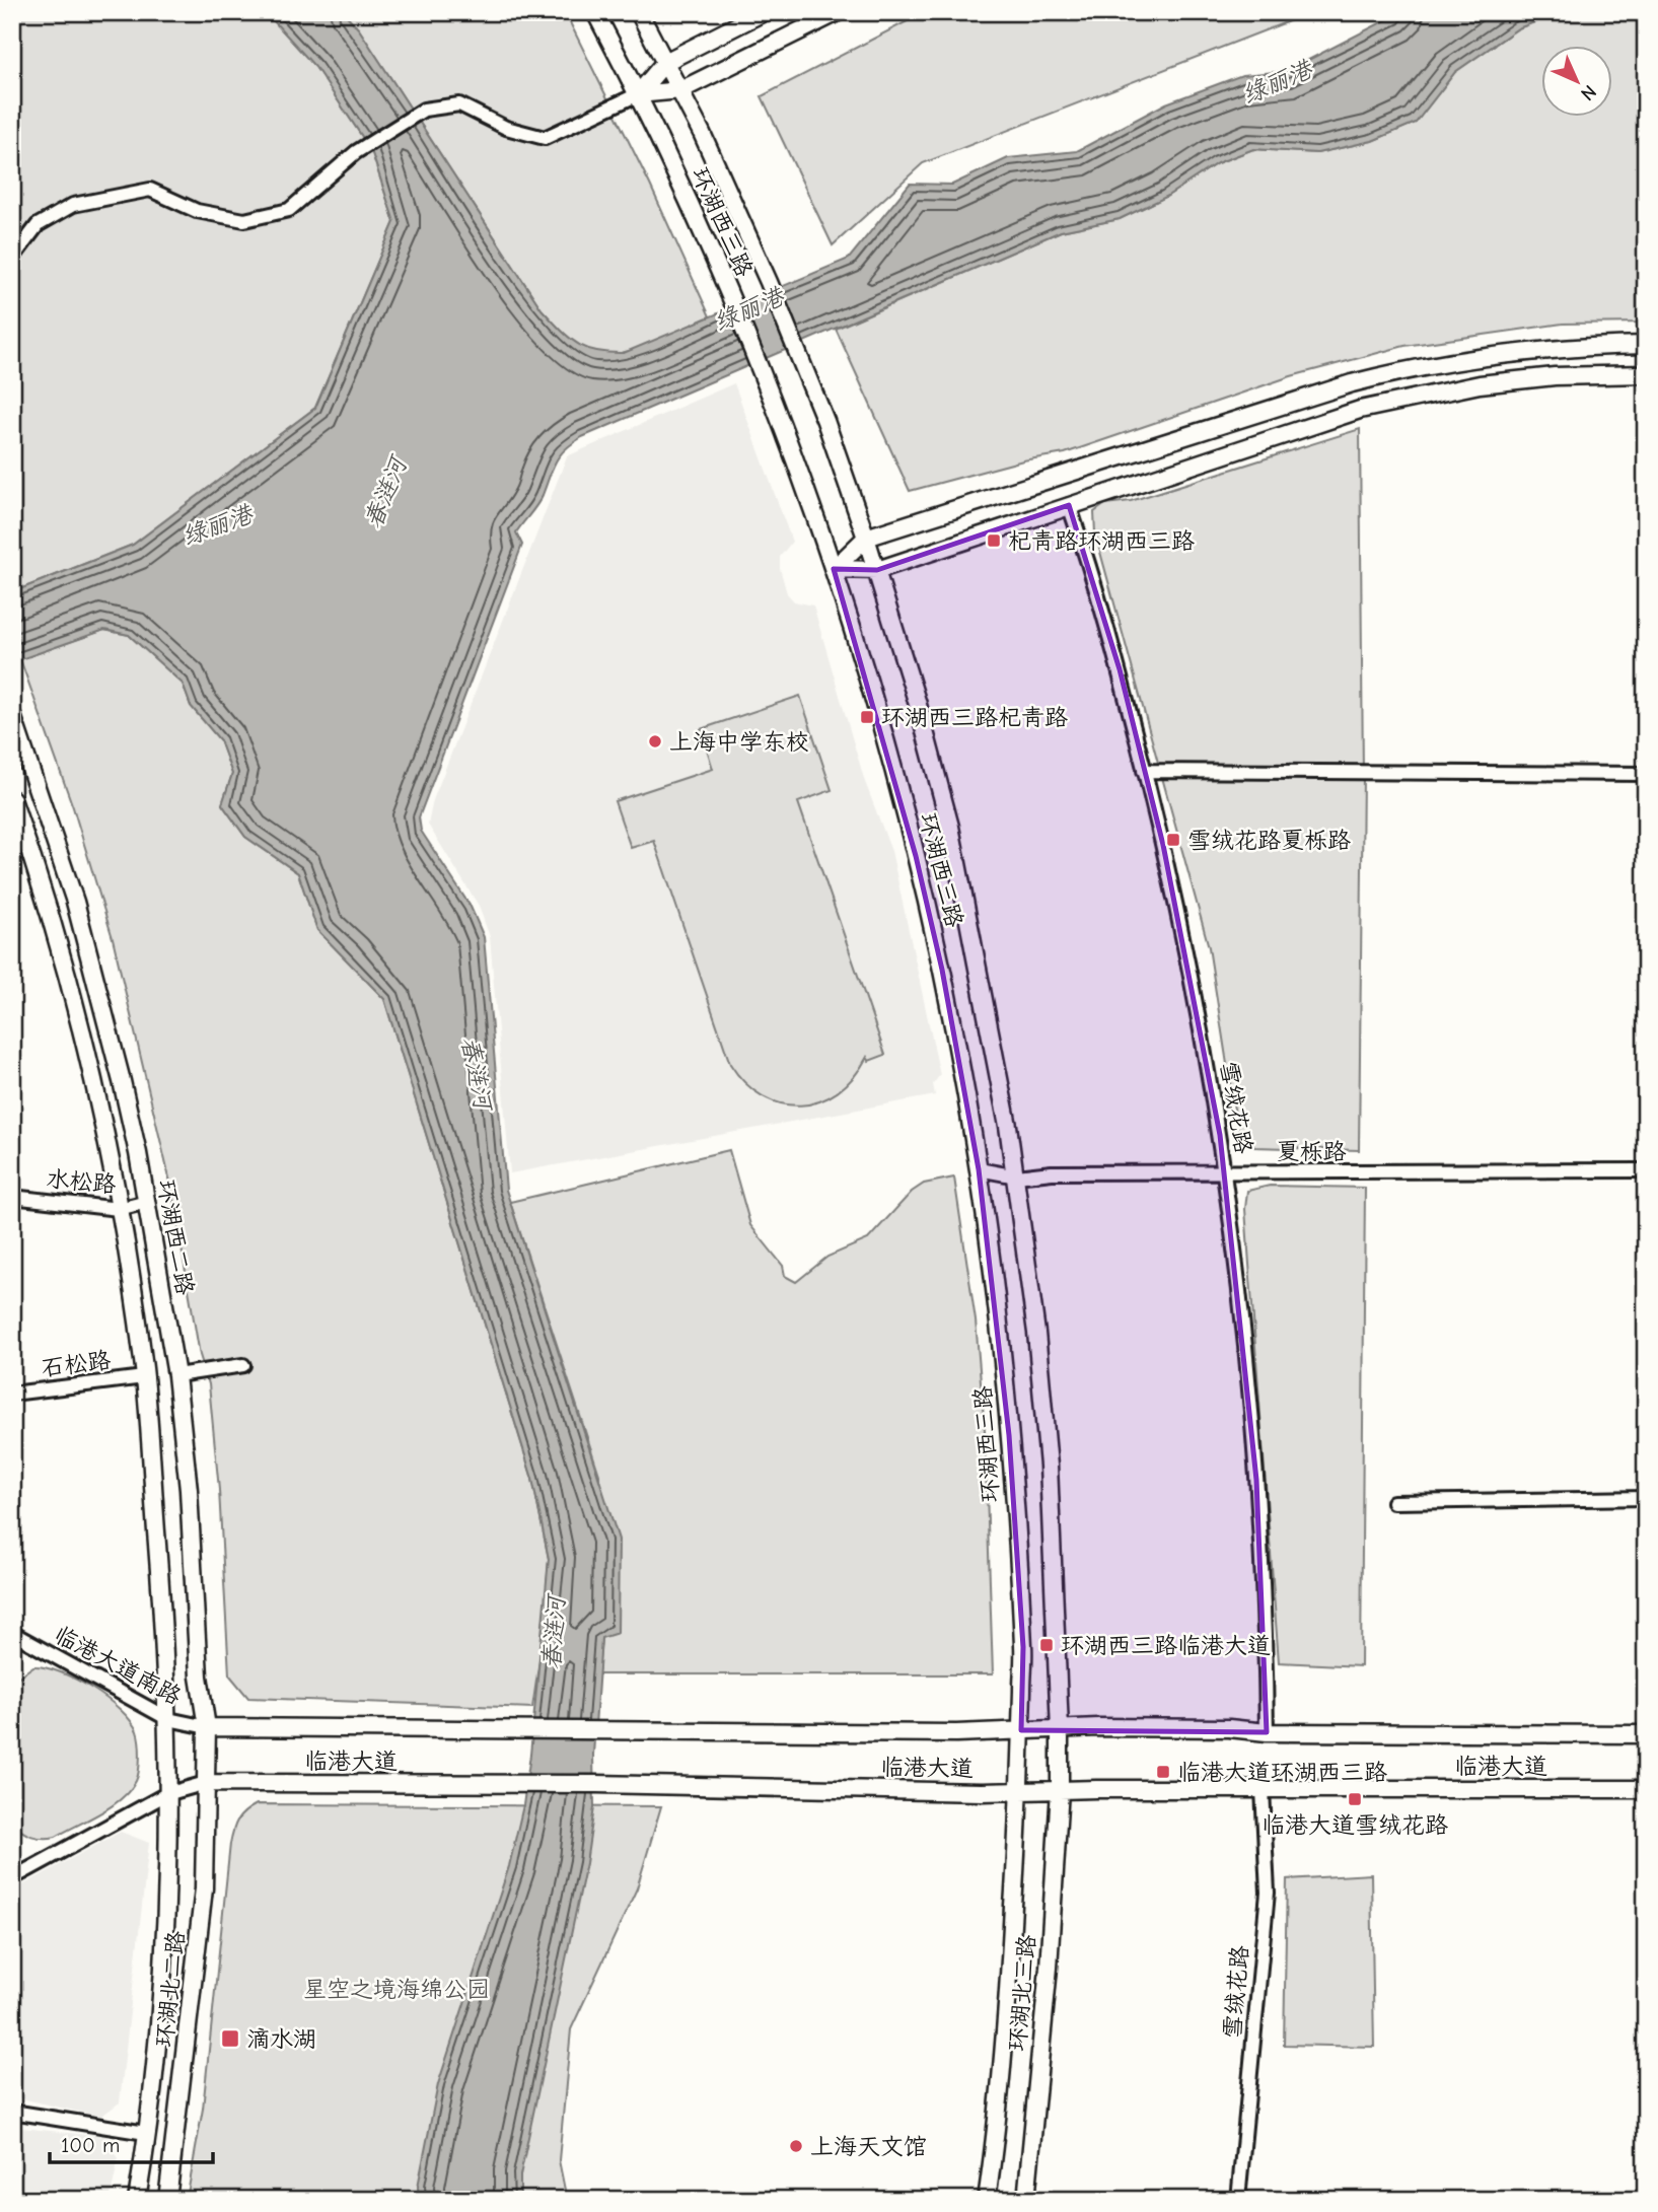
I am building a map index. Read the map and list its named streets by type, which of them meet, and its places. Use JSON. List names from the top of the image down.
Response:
{
  "streets": {
    "main road": [
      "环湖西三路",
      "环湖西二路",
      "临港大道",
      "环湖北二路",
      "环湖北三路"
    ],
    "street": [
      "雪绒花路",
      "夏栎路",
      "水松路",
      "石松路",
      "临港大道南路"
    ]
  },
  "crossings": [
    ["环湖西三路", "夏栎路"],
    ["环湖西三路", "临港大道"],
    ["环湖西三路", "环湖北三路"],
    ["雪绒花路", "夏栎路"],
    ["雪绒花路", "临港大道"],
    ["水松路", "环湖西二路"],
    ["环湖西二路", "临港大道南路"],
    ["环湖西二路", "临港大道"],
    ["环湖西二路", "环湖北二路"],
    ["临港大道南路", "临港大道"],
    ["临港大道", "环湖北二路"],
    ["临港大道", "环湖北三路"]
  ],
  "water": ["绿丽港", "春涟河"],
  "parks": ["星空之境海绵公园"],
  "places": {
    "transit": [
      "杞青路环湖西三路",
      "环湖西三路杞青路",
      "雪绒花路夏栎路",
      "环湖西三路临港大道",
      "临港大道环湖西三路",
      "临港大道雪绒花路",
      "滴水湖"
    ],
    "other": ["上海中学东校", "上海天文馆"]
  },
  "scale_bar": "100 m",
  "north": "bottom right"
}
